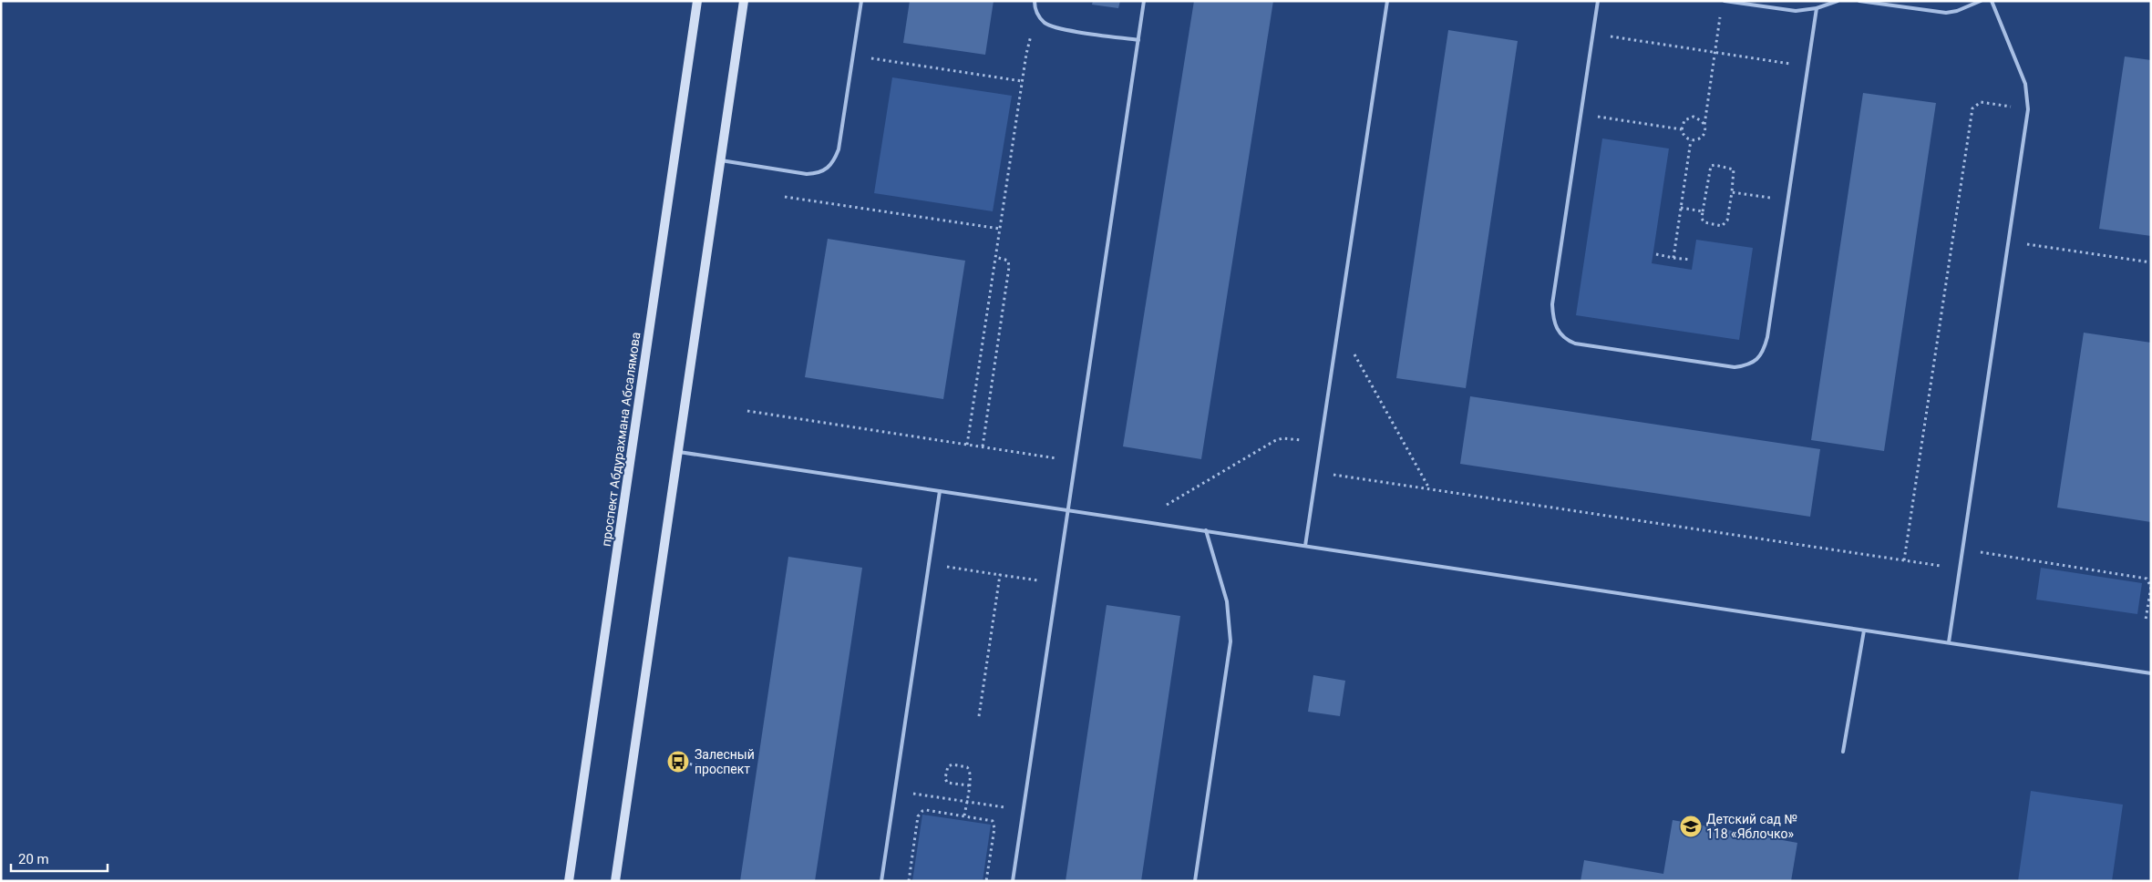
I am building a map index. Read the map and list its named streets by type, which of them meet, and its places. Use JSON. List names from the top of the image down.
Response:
{
  "streets": {
    "main road": ["проспект Абдурахмана Абсалямова"]
  },
  "places": {
    "bus stop": ["Залесный проспект"],
    "school or university": ["Детский сад № 118 «Яблочко»"]
  },
  "scale_bar": "20 m"
}
